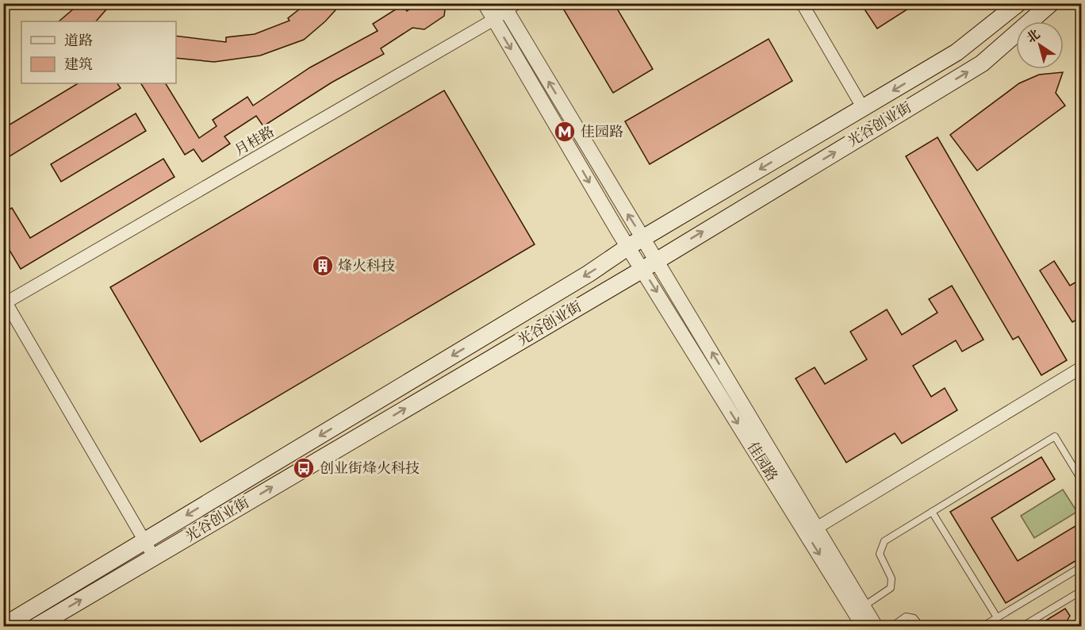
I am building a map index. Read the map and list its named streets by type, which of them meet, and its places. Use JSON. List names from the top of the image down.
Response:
{
  "streets": {
    "main road": ["光谷创业街"],
    "street": ["月桂路", "佳园路"]
  },
  "crossings": [
    ["光谷创业街", "佳园路"],
    ["月桂路", "佳园路"]
  ],
  "places": {
    "metro station": ["佳园路"],
    "building": ["烽火科技"],
    "bus stop": ["创业街烽火科技"]
  },
  "legend": ["道路", "建筑"],
  "north": "top left"
}
